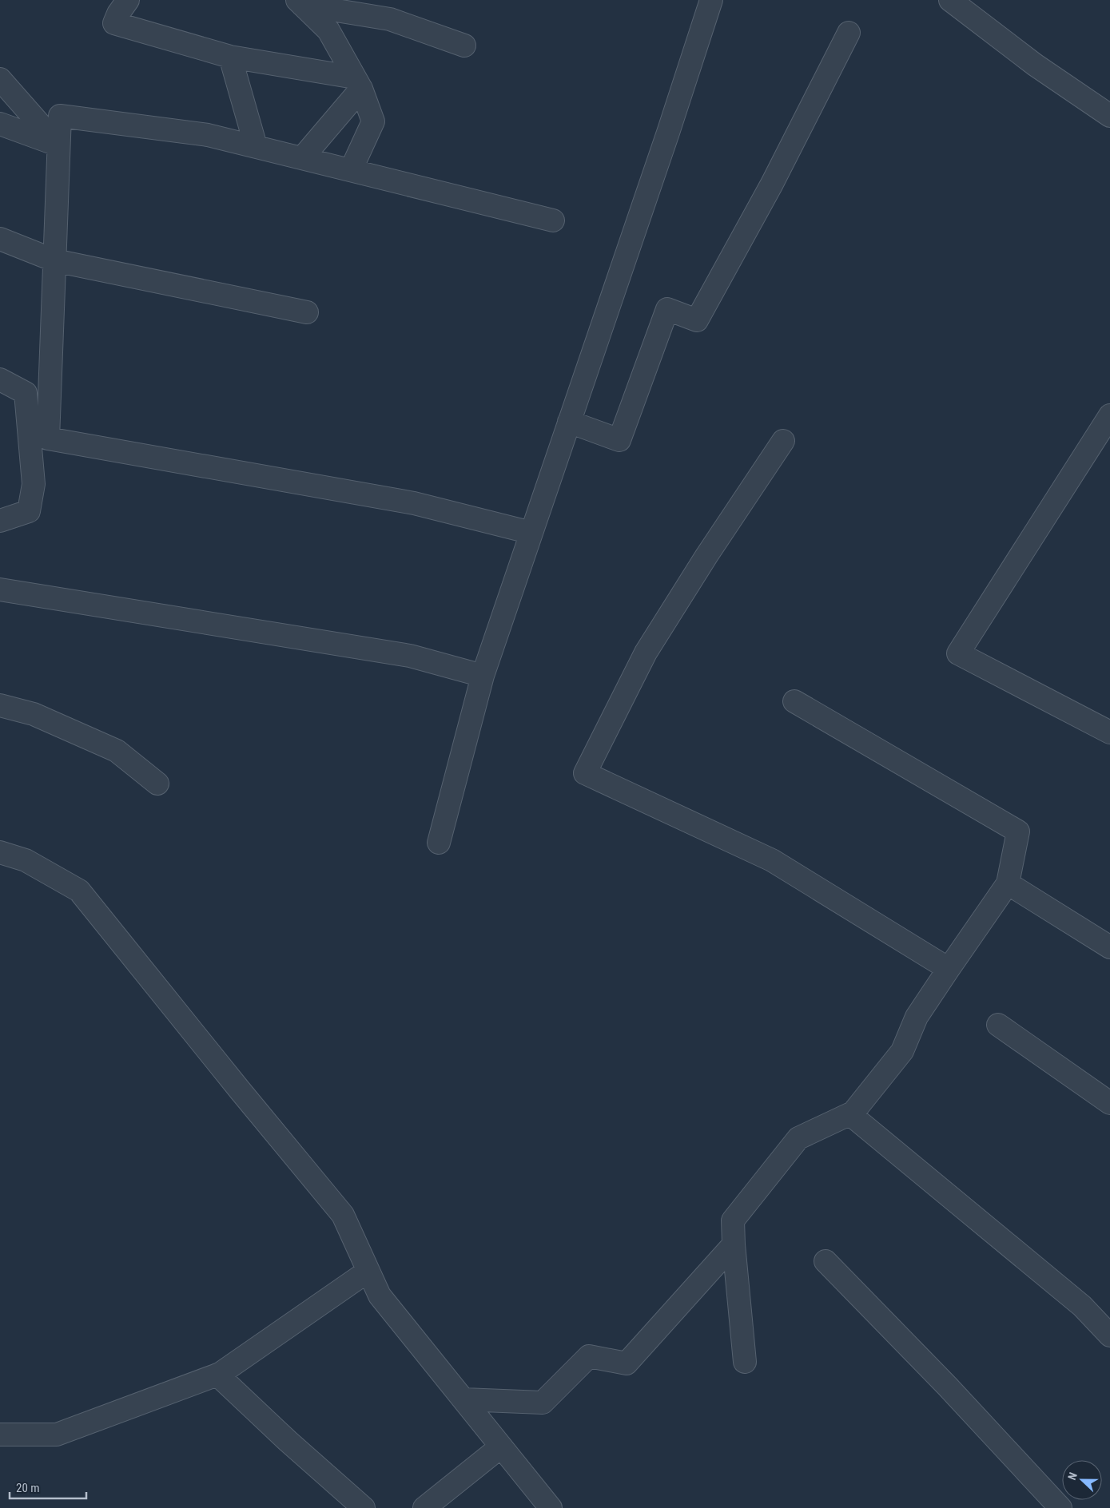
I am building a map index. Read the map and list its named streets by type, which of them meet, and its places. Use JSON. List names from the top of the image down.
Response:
{
  "scale_bar": "20 m",
  "north": "left"
}
